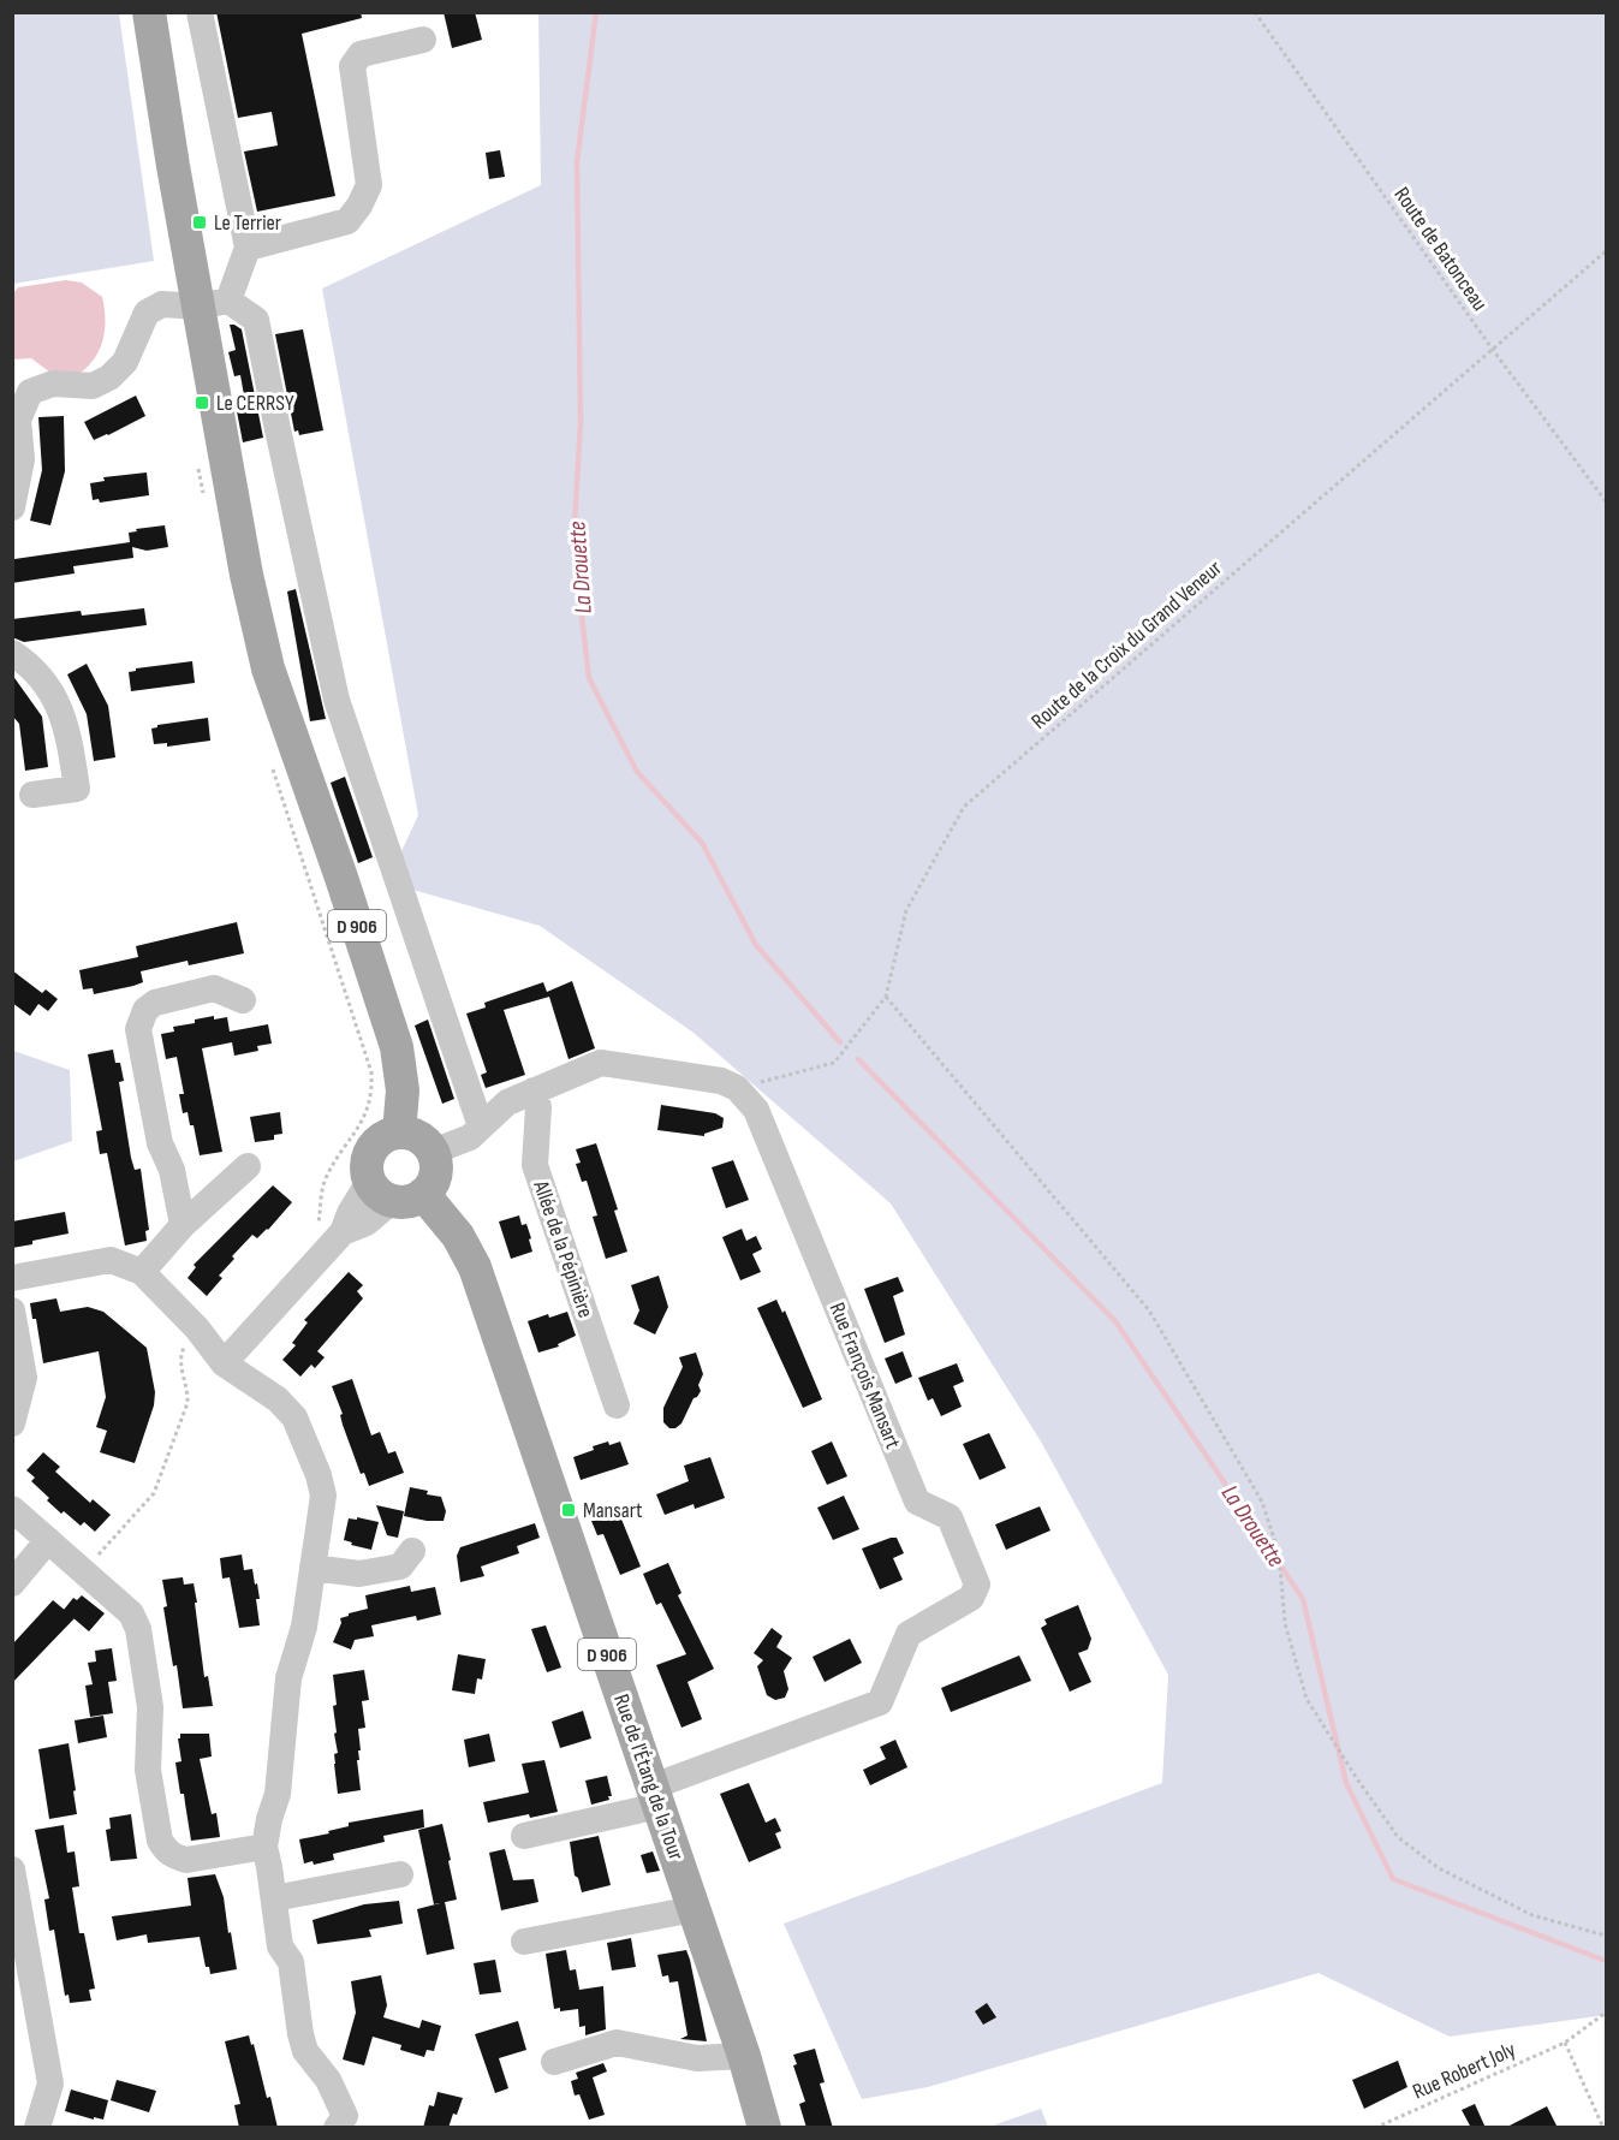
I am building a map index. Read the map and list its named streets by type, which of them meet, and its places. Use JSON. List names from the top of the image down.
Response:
{
  "streets": {
    "main road": ["D 906", "Rue de l'Étang de la Tour"],
    "street": ["Allée de la Pépinière", "Rue François Mansart"],
    "path": ["Route de Batonceau", "Route de la Croix du Grand Veneur", "Rue Robert Joly"]
  },
  "crossings": [
    ["Route de Batonceau", "Route de la Croix du Grand Veneur"],
    ["Route de la Croix du Grand Veneur", "Rue François Mansart"],
    ["D 906", "Rue de l'Étang de la Tour"],
    ["Rue François Mansart", "Rue de l'Étang de la Tour"]
  ],
  "water": ["La Drouette"],
  "places": {
    "transit": ["Le Terrier", "Le CERRSY", "Mansart"]
  }
}
